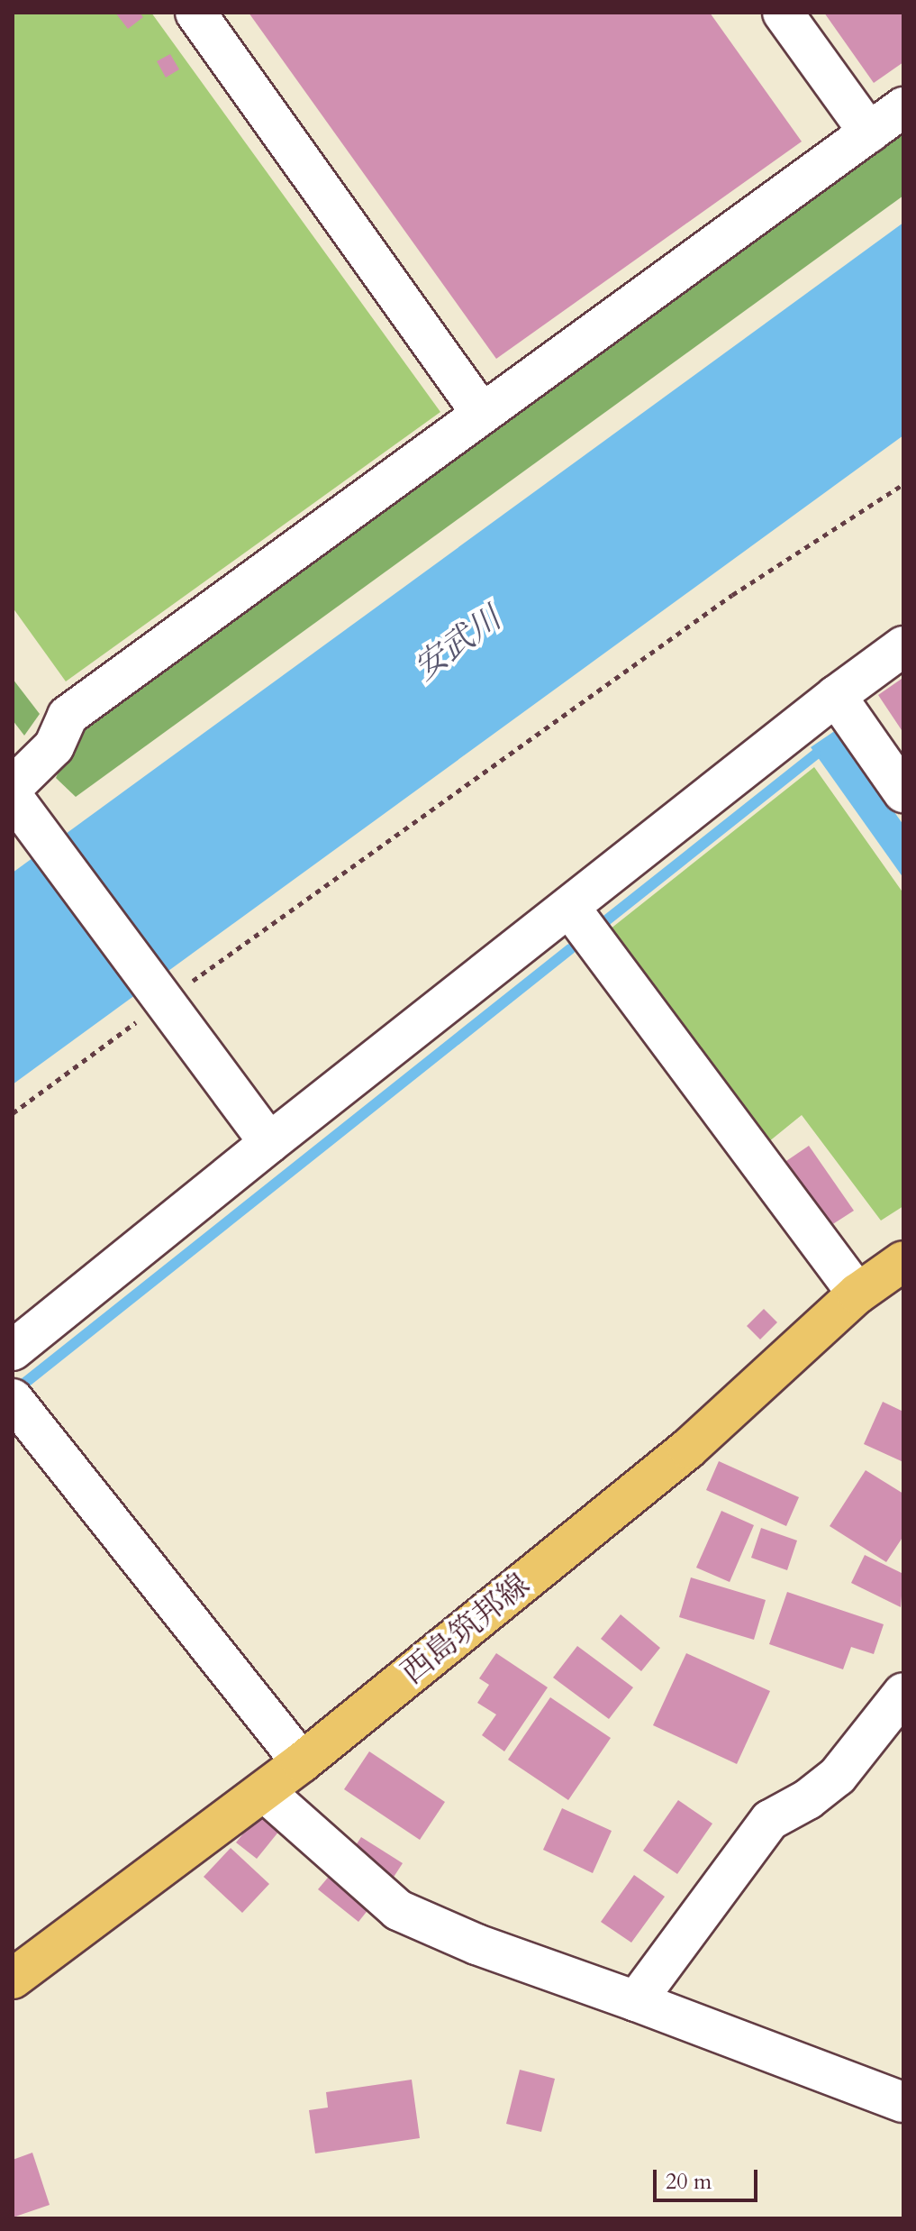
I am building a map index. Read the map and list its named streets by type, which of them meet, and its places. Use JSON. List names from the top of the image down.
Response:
{
  "streets": {
    "main road": ["西島筑邦線"]
  },
  "water": ["安武川"],
  "scale_bar": "20 m"
}
